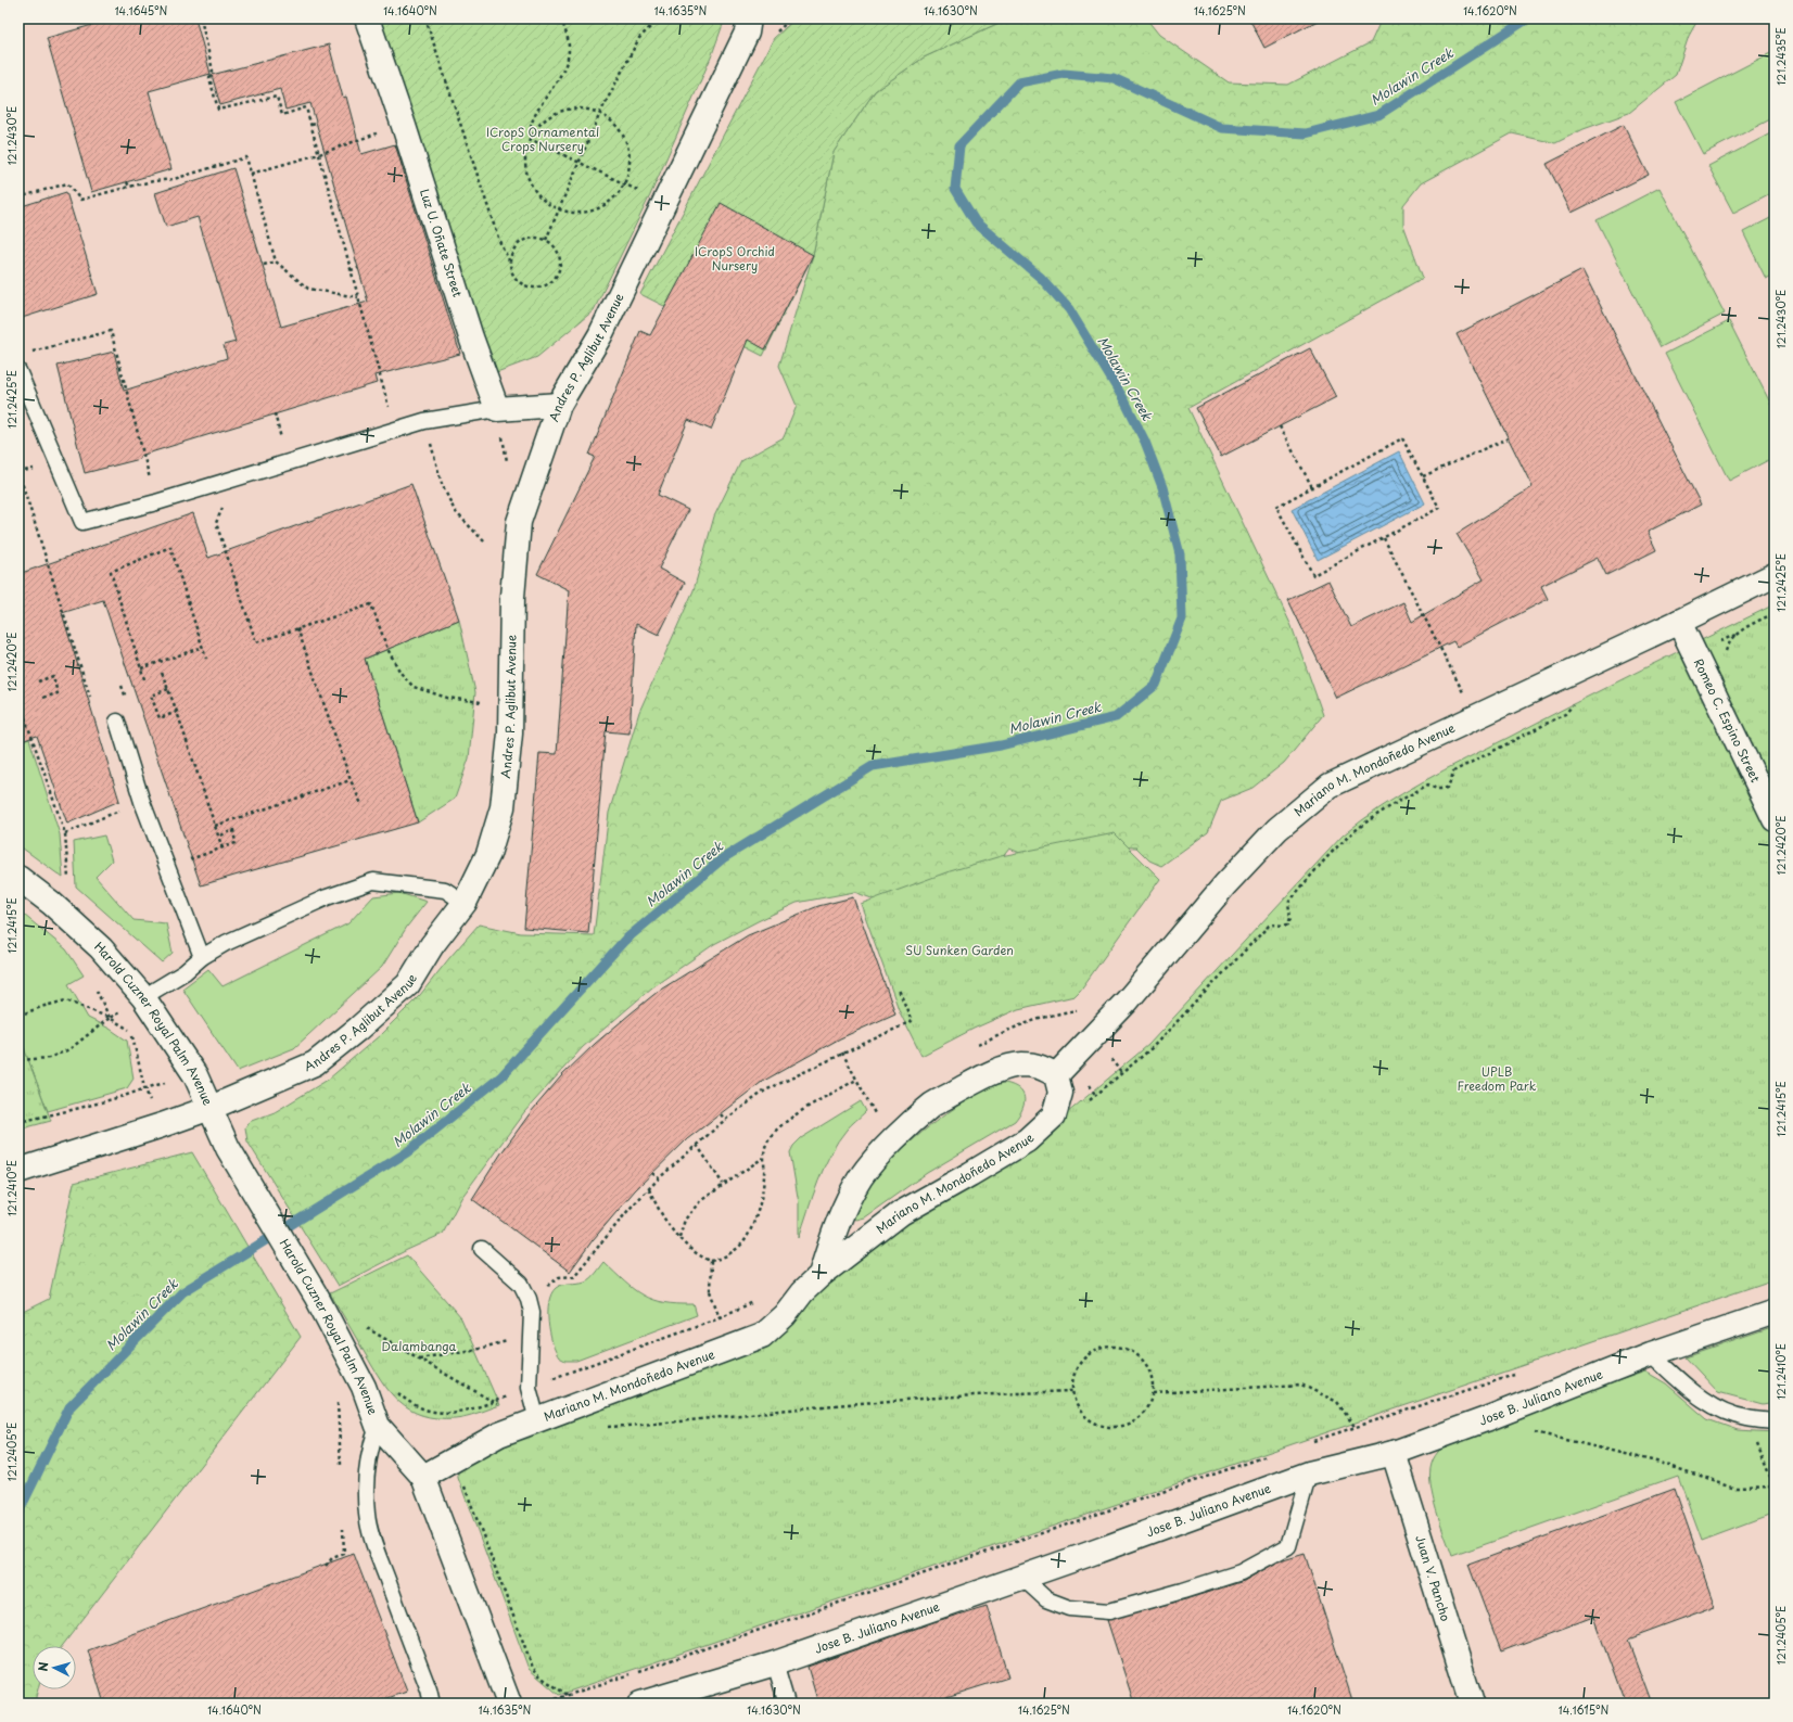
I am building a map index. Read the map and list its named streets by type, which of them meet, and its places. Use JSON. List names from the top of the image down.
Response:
{
  "streets": {
    "street": [
      "Luz U. Oñate Street",
      "Andres P. Aglibut Avenue",
      "Romeo C. Espino Street",
      "Mariano M. Mondoñedo Avenue",
      "Harold Cuzner Royal Palm Avenue",
      "Jose B. Juliano Avenue",
      "Juan V. Pancho"
    ]
  },
  "crossings": [
    ["Andres P. Aglibut Avenue", "Harold Cuzner Royal Palm Avenue"],
    ["Romeo C. Espino Street", "Mariano M. Mondoñedo Avenue"],
    ["Mariano M. Mondoñedo Avenue", "Harold Cuzner Royal Palm Avenue"],
    ["Jose B. Juliano Avenue", "Juan V. Pancho"]
  ],
  "water": ["Molawin Creek"],
  "parks": [
    "ICropS Ornamental Crops Nursery",
    "ICropS Orchid Nursery",
    "SU Sunken Garden",
    "UPLB Freedom Park",
    "Dalambanga"
  ],
  "north": "left",
  "coordinates": [
    "14.1645°N",
    "14.1640°N",
    "14.1635°N",
    "14.1630°N",
    "14.1625°N",
    "14.1620°N",
    "121.2435°E",
    "121.2430°E",
    "121.2425°E",
    "121.2420°E",
    "121.2415°E",
    "121.2410°E",
    "121.2405°E",
    "14.1615°N"
  ]
}
